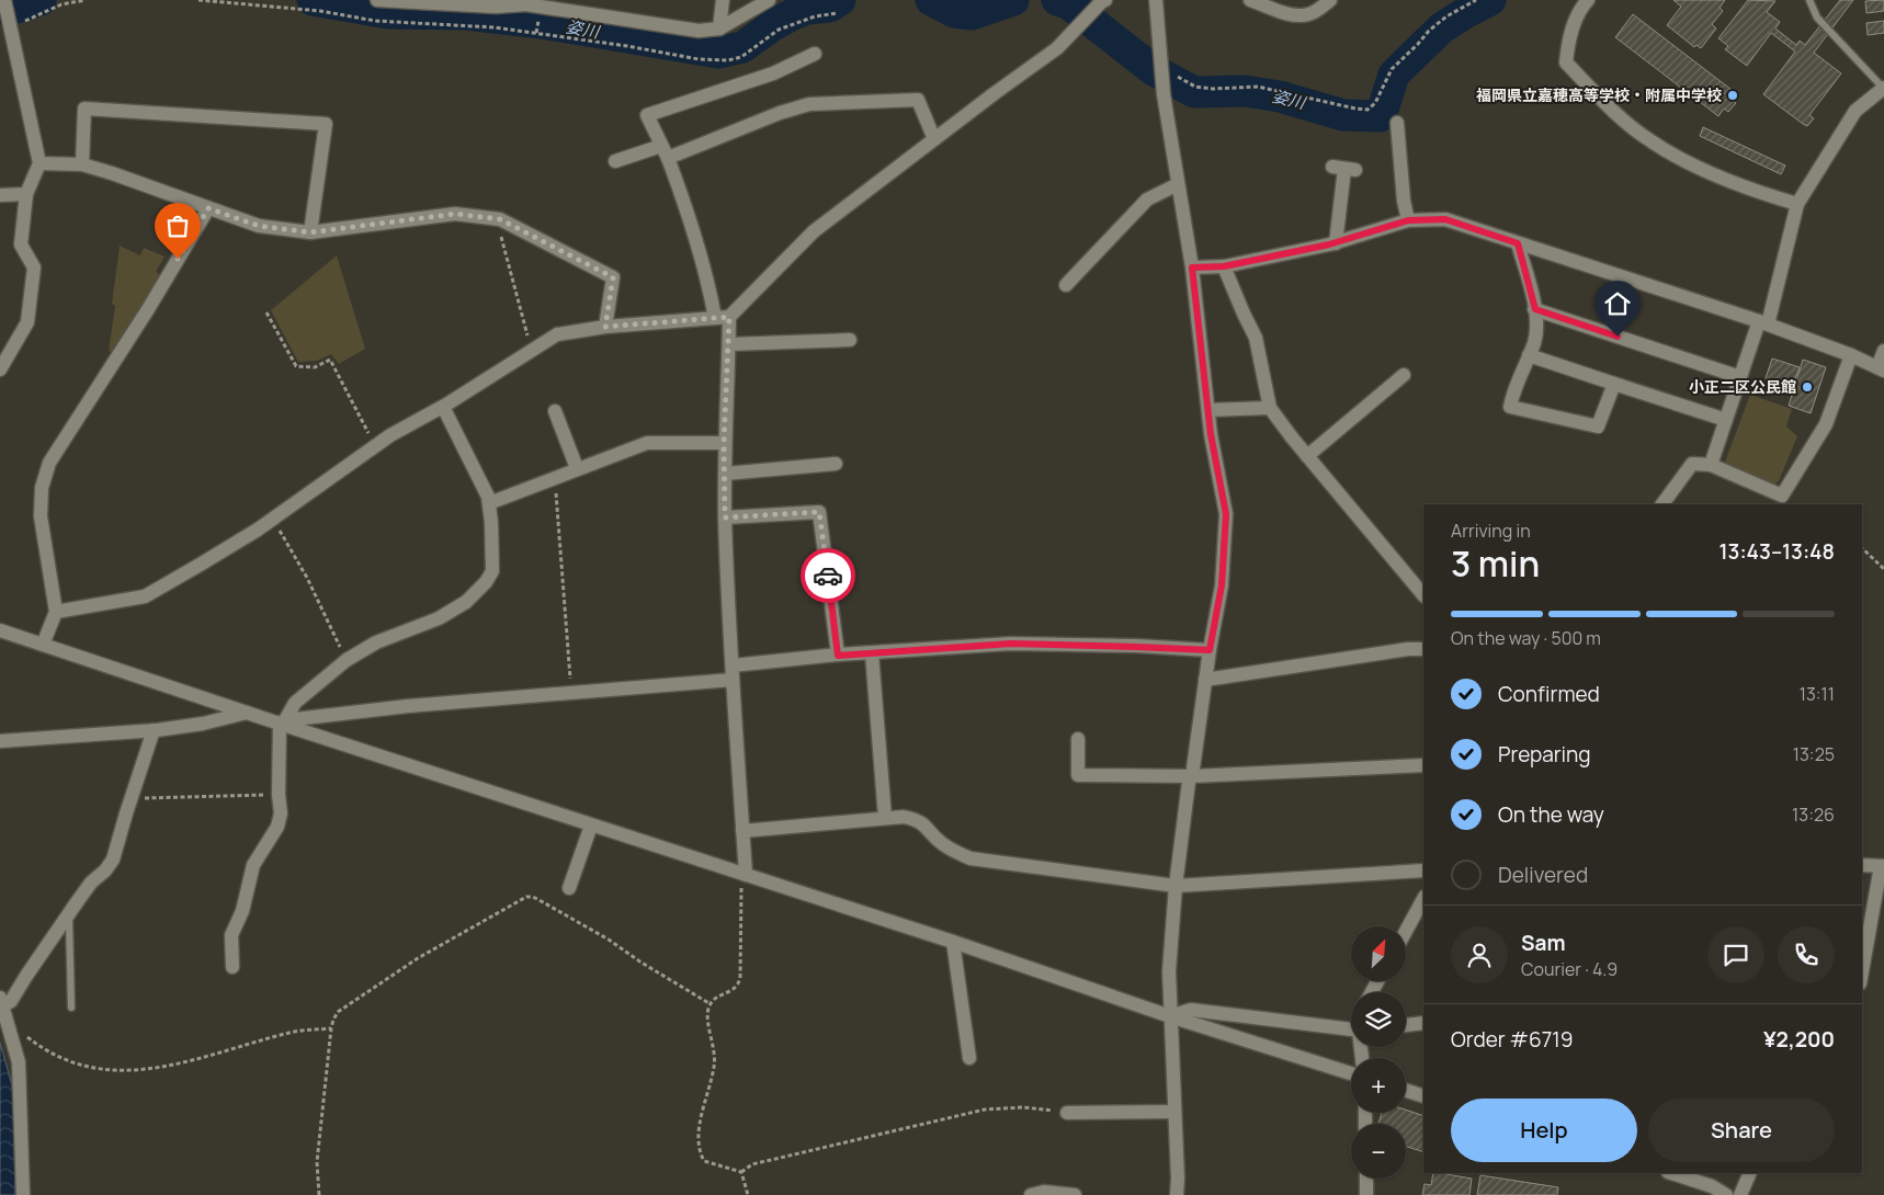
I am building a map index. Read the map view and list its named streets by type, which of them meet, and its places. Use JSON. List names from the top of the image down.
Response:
{
  "water": ["姿川"],
  "places": ["福岡県立嘉穂高等学校・附属中学校", "小正二区公民館"],
  "north": "top right",
  "page": {
    "heading": ["3 min", "Arriving in", "13:43–13:48"],
    "panel": [
      "Sam",
      "Courier · 4.9",
      "Order #6719",
      "¥2,200"
    ],
    "bar": "On the way · 500 m",
    "list": [
      ["Confirmed", "13:11"],
      ["Preparing", "13:25"],
      ["On the way", "13:26"],
      "Delivered"
    ],
    "map_buttons": ["+", "−"],
    "buttons": ["Help", "Share"]
  }
}
